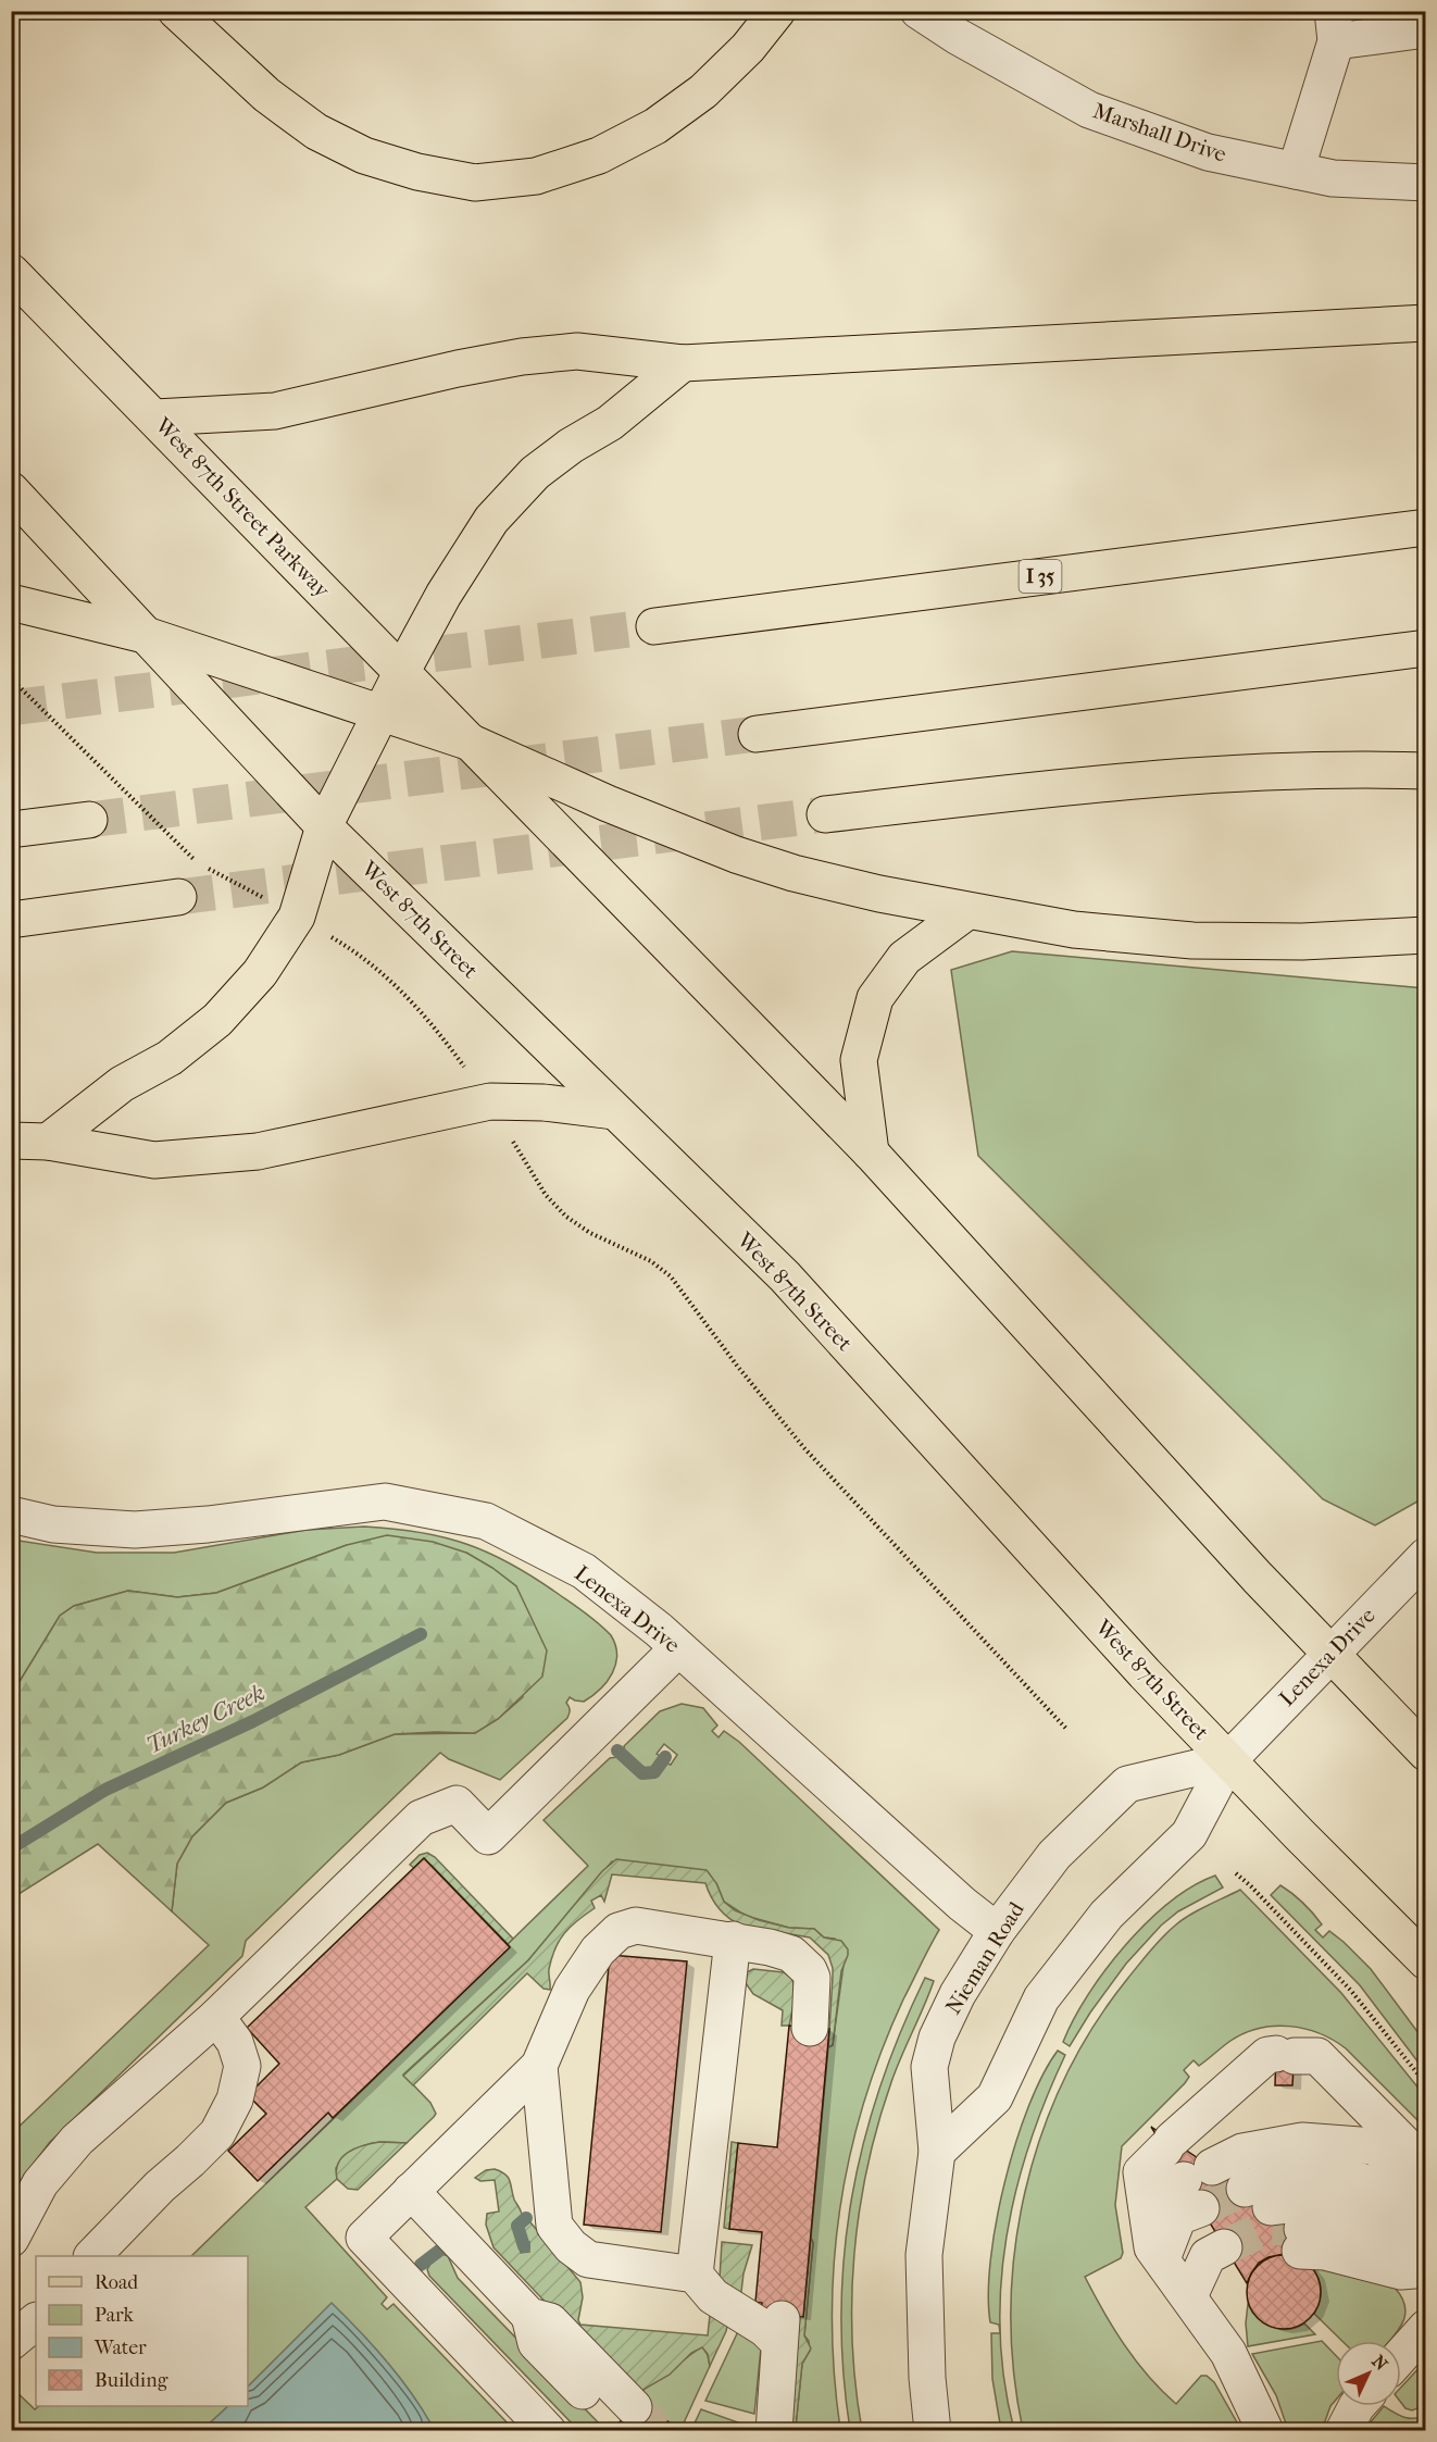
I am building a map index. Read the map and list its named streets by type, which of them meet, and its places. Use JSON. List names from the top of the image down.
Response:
{
  "streets": {
    "main road": ["West 87th Street Parkway", "I 35", "West 87th Street"],
    "street": ["Marshall Drive", "Lenexa Drive", "Nieman Road"]
  },
  "crossings": [
    ["West 87th Street", "Lenexa Drive"],
    ["West 87th Street", "Nieman Road"],
    ["Lenexa Drive", "Nieman Road"]
  ],
  "water": ["Turkey Creek"],
  "legend": [
    "Road",
    "Park",
    "Water",
    "Building"
  ],
  "north": "top right"
}
